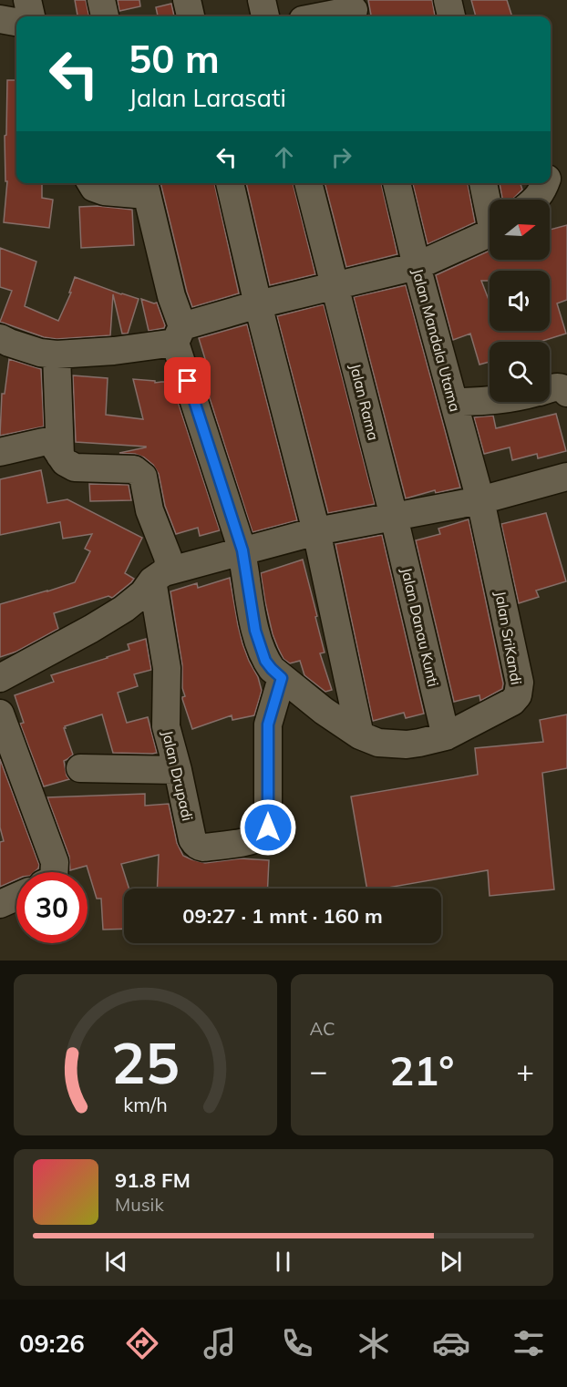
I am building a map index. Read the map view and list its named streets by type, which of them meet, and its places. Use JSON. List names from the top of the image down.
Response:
{
  "streets": {
    "street": [
      "Jalan Mandala Utama",
      "Jalan Rama",
      "Jalan Danau Kunti",
      "Jalan SriKandi",
      "Jalan Drupadi"
    ]
  },
  "crossings": [
    ["Jalan Mandala Utama", "Jalan SriKandi"],
    ["Jalan Rama", "Jalan Danau Kunti"],
    ["Jalan Danau Kunti", "Jalan SriKandi"],
    ["Jalan SriKandi", "Jalan Drupadi"]
  ],
  "north": "right",
  "page": {
    "turn": ["50 m", "Jalan Larasati"],
    "limit": "30",
    "trip": "09:27 · 1 mnt · 160 m",
    "tile": "AC",
    "heat": ["−", "21°", "+"],
    "song": ["91.8 FM", "Musik"],
    "tabs": "09:26",
    "gauge": ["25", "km/h"]
  }
}
